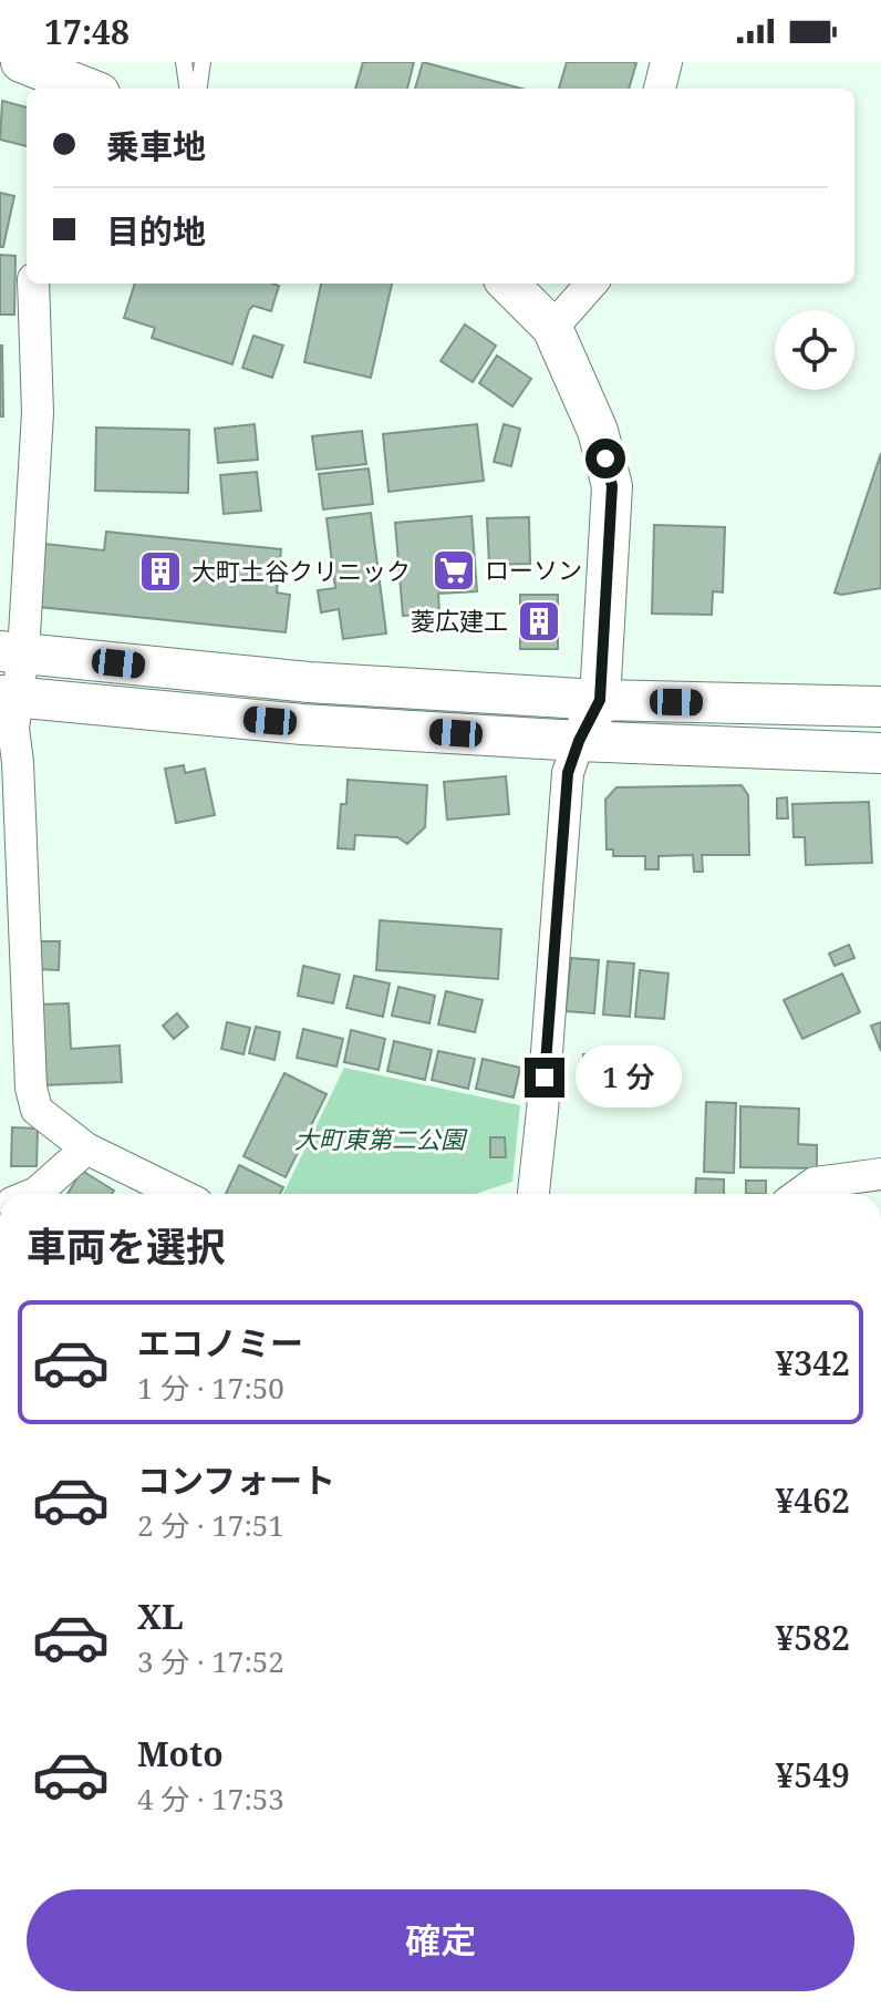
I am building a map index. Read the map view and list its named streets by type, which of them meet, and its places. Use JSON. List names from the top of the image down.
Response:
{
  "parks": ["大町東第二公園"],
  "places": {
    "supermarket": ["ローソン"],
    "building": ["大町土谷クリニック", "菱広建工"]
  },
  "page": {
    "status": "17:48",
    "banner": ["乗車地", "目的地"],
    "bubble": "1 分",
    "heading": "車両を選択",
    "list": [
      {
        "name": "エコノミー",
        "note": "1 分 · 17:50",
        "value": "¥342"
      },
      {
        "name": "コンフォート",
        "note": "2 分 · 17:51",
        "value": "¥462"
      },
      {
        "name": "XL",
        "note": "3 分 · 17:52",
        "value": "¥582"
      },
      {
        "name": "Moto",
        "note": "4 分 · 17:53",
        "value": "¥549"
      }
    ],
    "buttons": "確定"
  }
}
